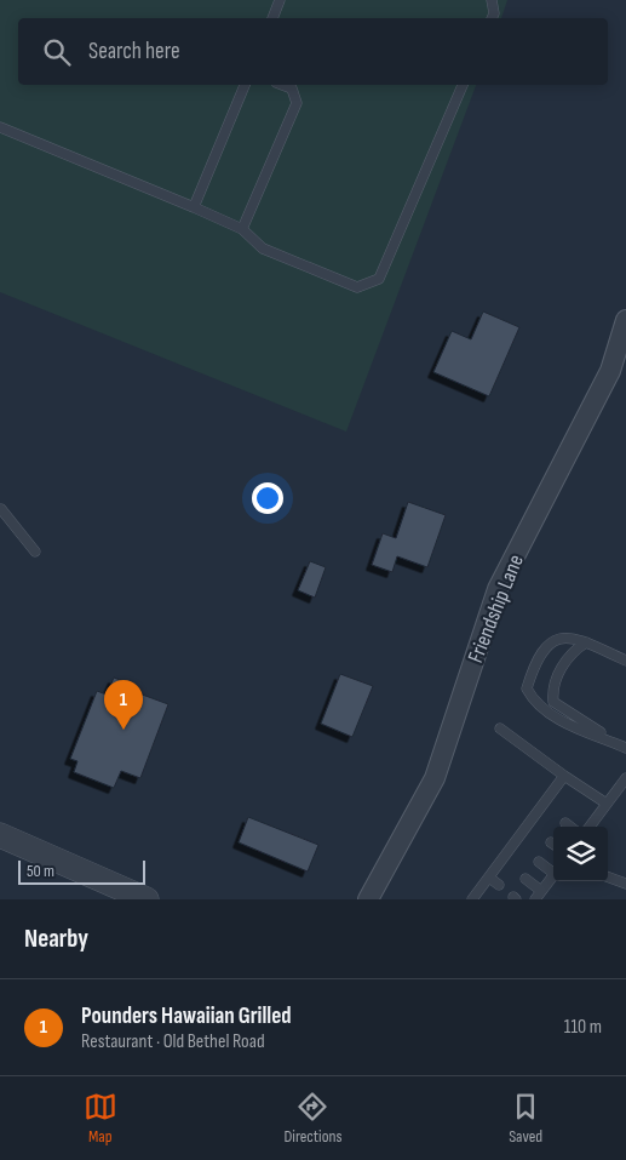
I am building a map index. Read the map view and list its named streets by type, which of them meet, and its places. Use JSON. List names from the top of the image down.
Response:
{
  "streets": {
    "street": ["Friendship Lane"]
  },
  "scale_bar": "50 m",
  "page": {
    "search": "Search here",
    "pins": "1",
    "scale": "50 m",
    "heading": "Nearby",
    "list": [
      {
        "mark": "1",
        "name": "Pounders Hawaiian Grilled",
        "note": "Restaurant · Old Bethel Road",
        "value": "110 m"
      }
    ],
    "nav": ["Map", "Directions", "Saved"]
  }
}
